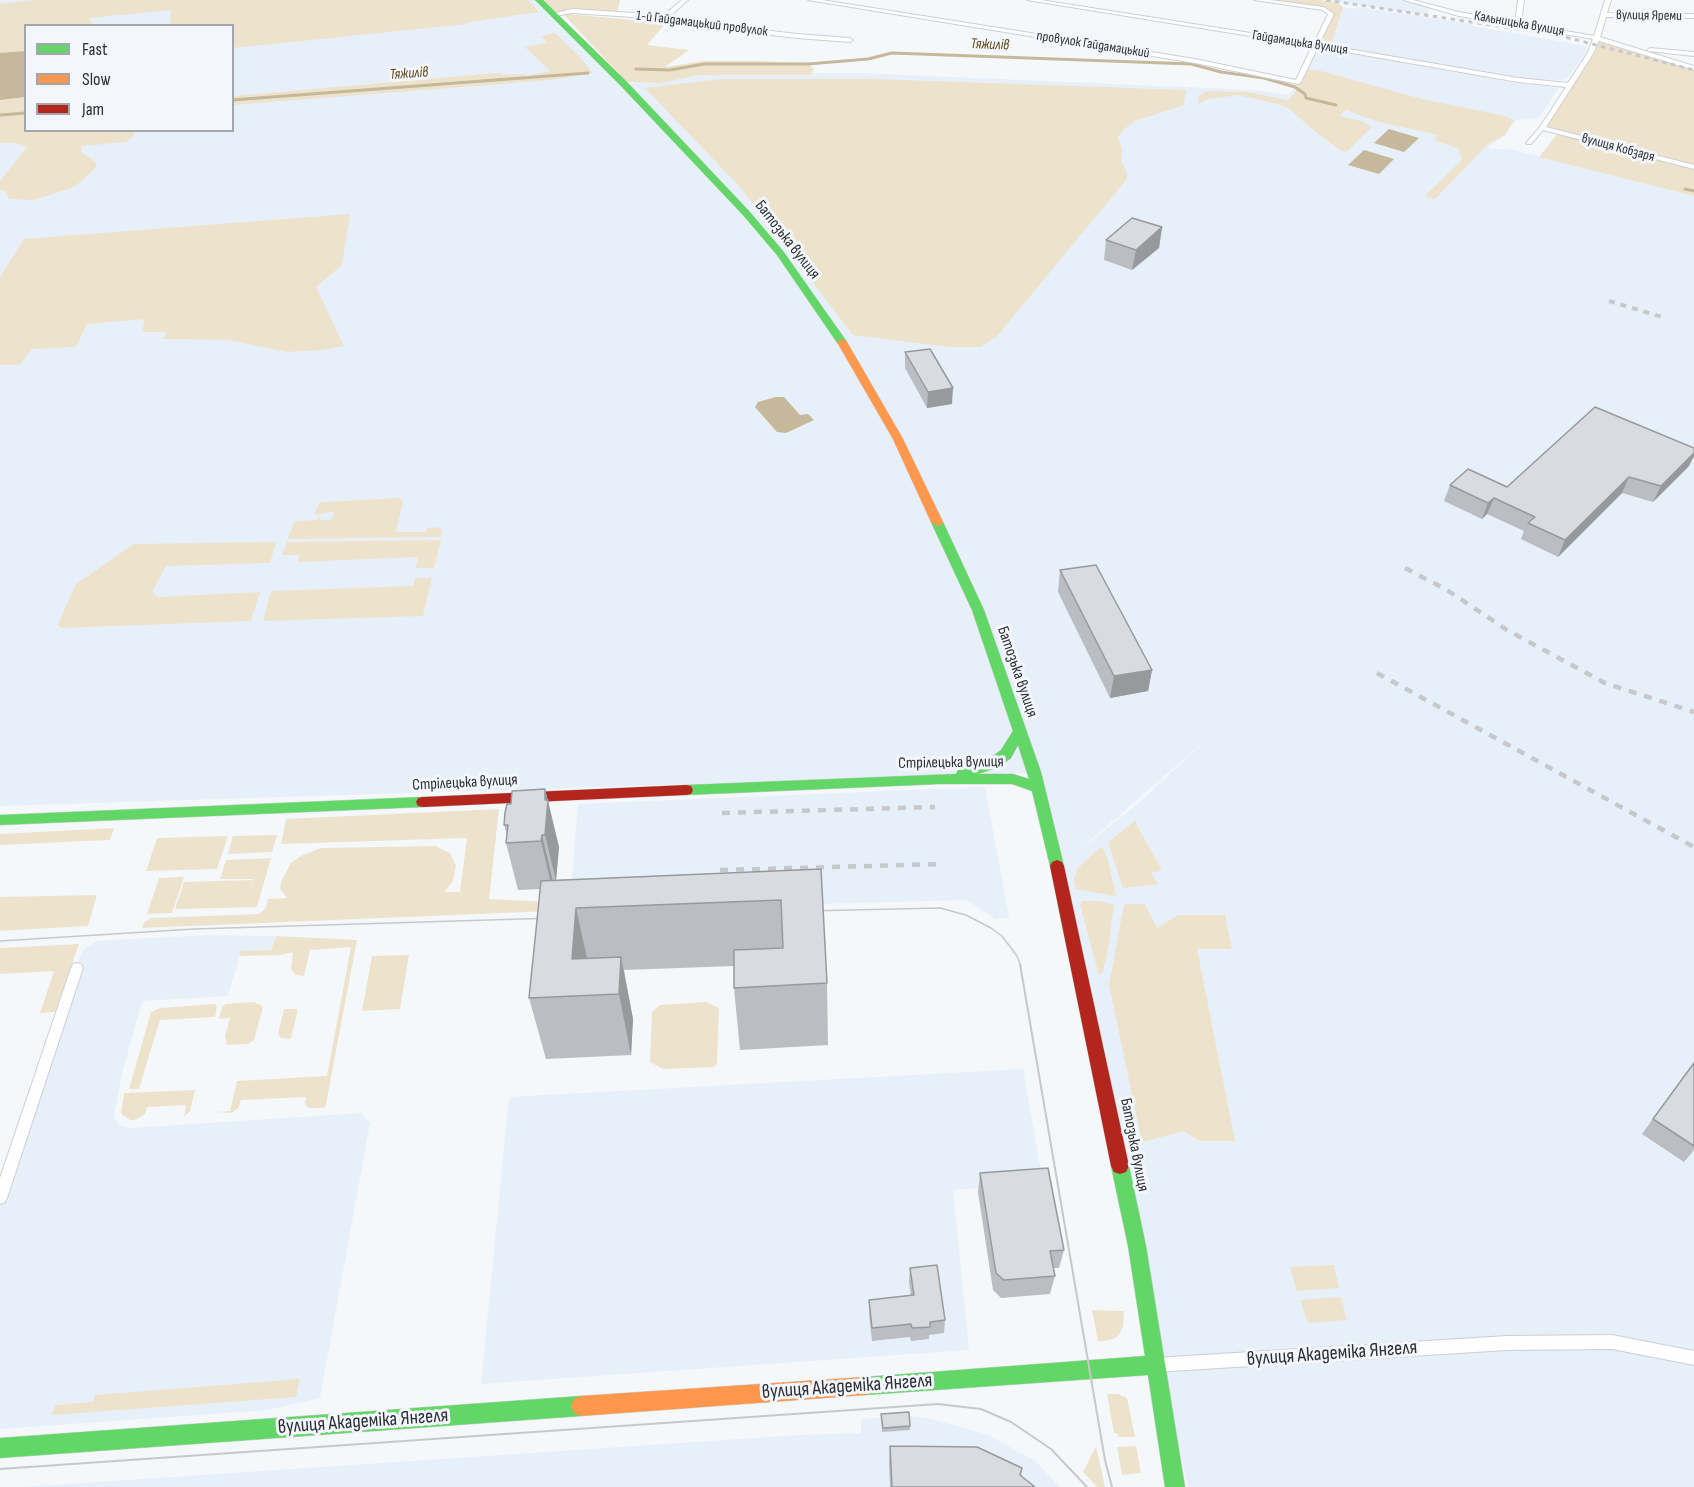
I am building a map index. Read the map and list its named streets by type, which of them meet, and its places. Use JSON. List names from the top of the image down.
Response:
{
  "streets": {
    "main road": ["Батозька вулиця", "Стрілецька вулиця", "вулиця Академіка Янгеля"],
    "street": [
      "вулиця Яреми",
      "1-й Гайдамацький провулок",
      "Кальницька вулиця",
      "Гайдамацька вулиця",
      "провулок Гайдамацький",
      "вулиця Кобзаря"
    ]
  },
  "crossings": [
    ["1-й Гайдамацький провулок", "Батозька вулиця"],
    ["Гайдамацька вулиця", "провулок Гайдамацький"],
    ["Батозька вулиця", "Стрілецька вулиця"],
    ["Батозька вулиця", "вулиця Академіка Янгеля"]
  ],
  "water": ["Тяжилів"],
  "legend": ["Fast", "Slow", "Jam"]
}
